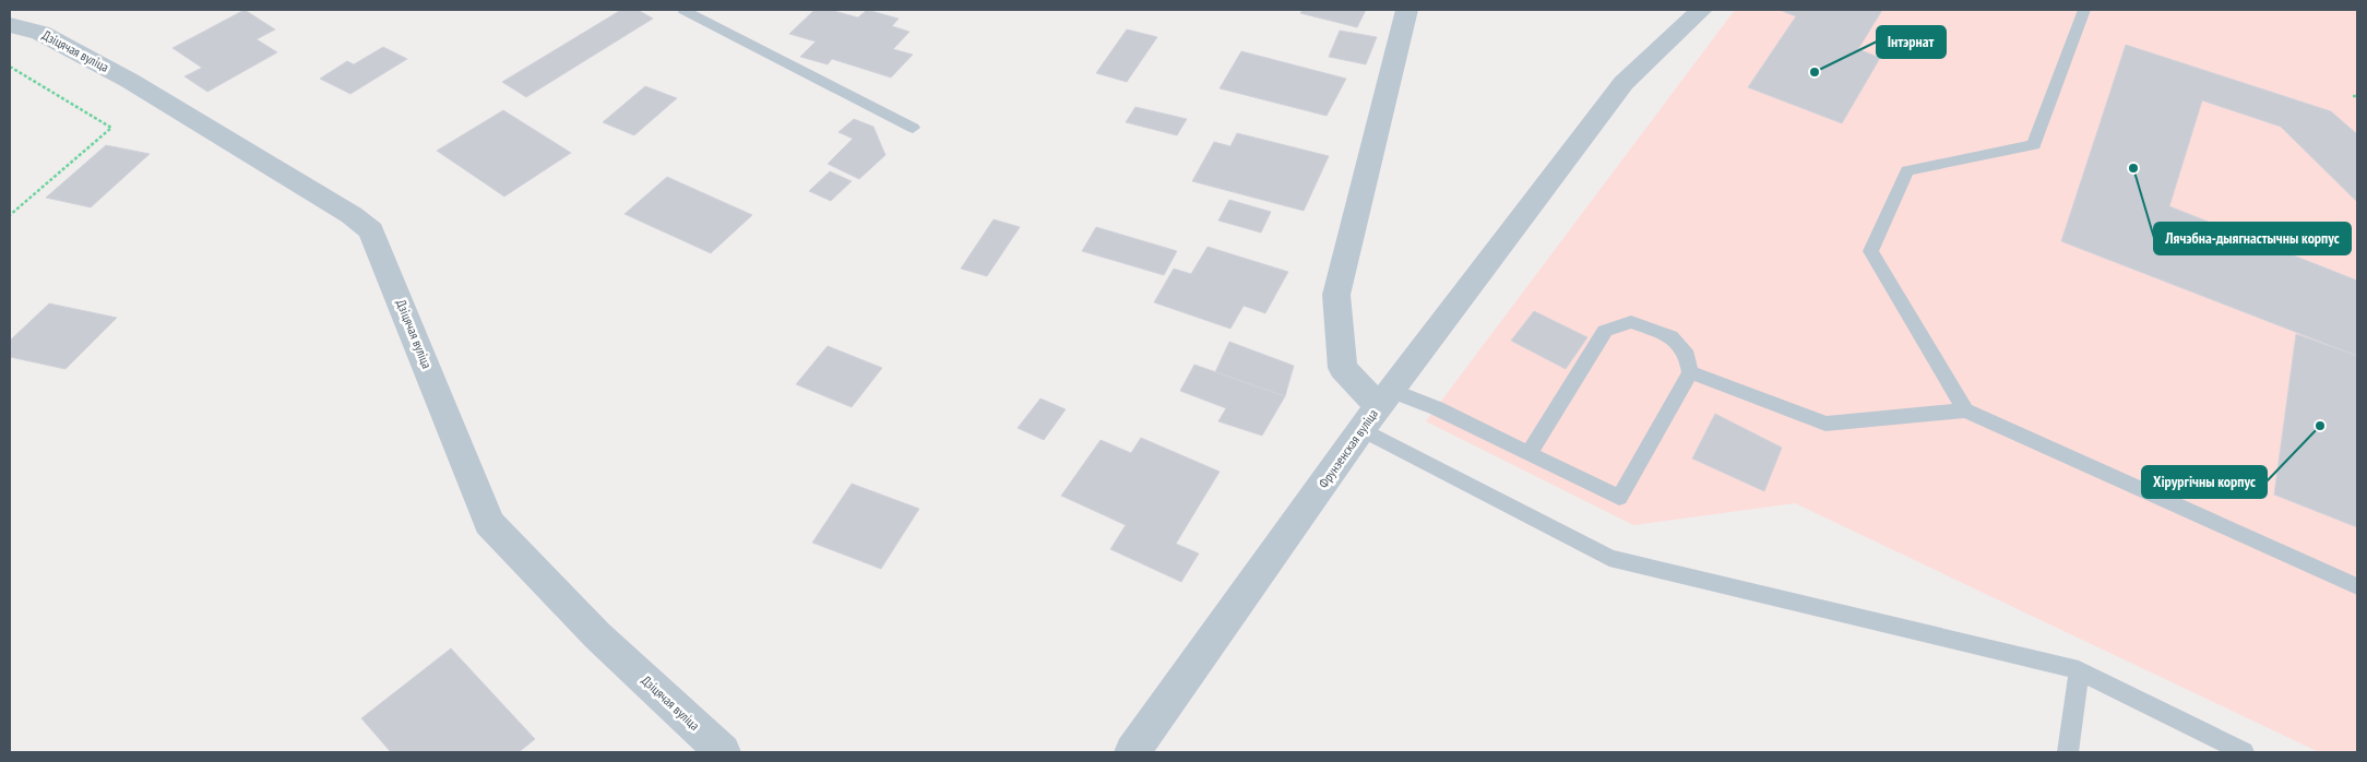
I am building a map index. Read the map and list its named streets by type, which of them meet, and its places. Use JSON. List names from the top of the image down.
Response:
{
  "streets": {
    "street": ["Дзіцячая вуліца", "Фрунзенская вуліца"]
  },
  "places": ["Інтэрнат", "Лячэбна-дыягнастычны корпус", "Хірургічны корпус"]
}
